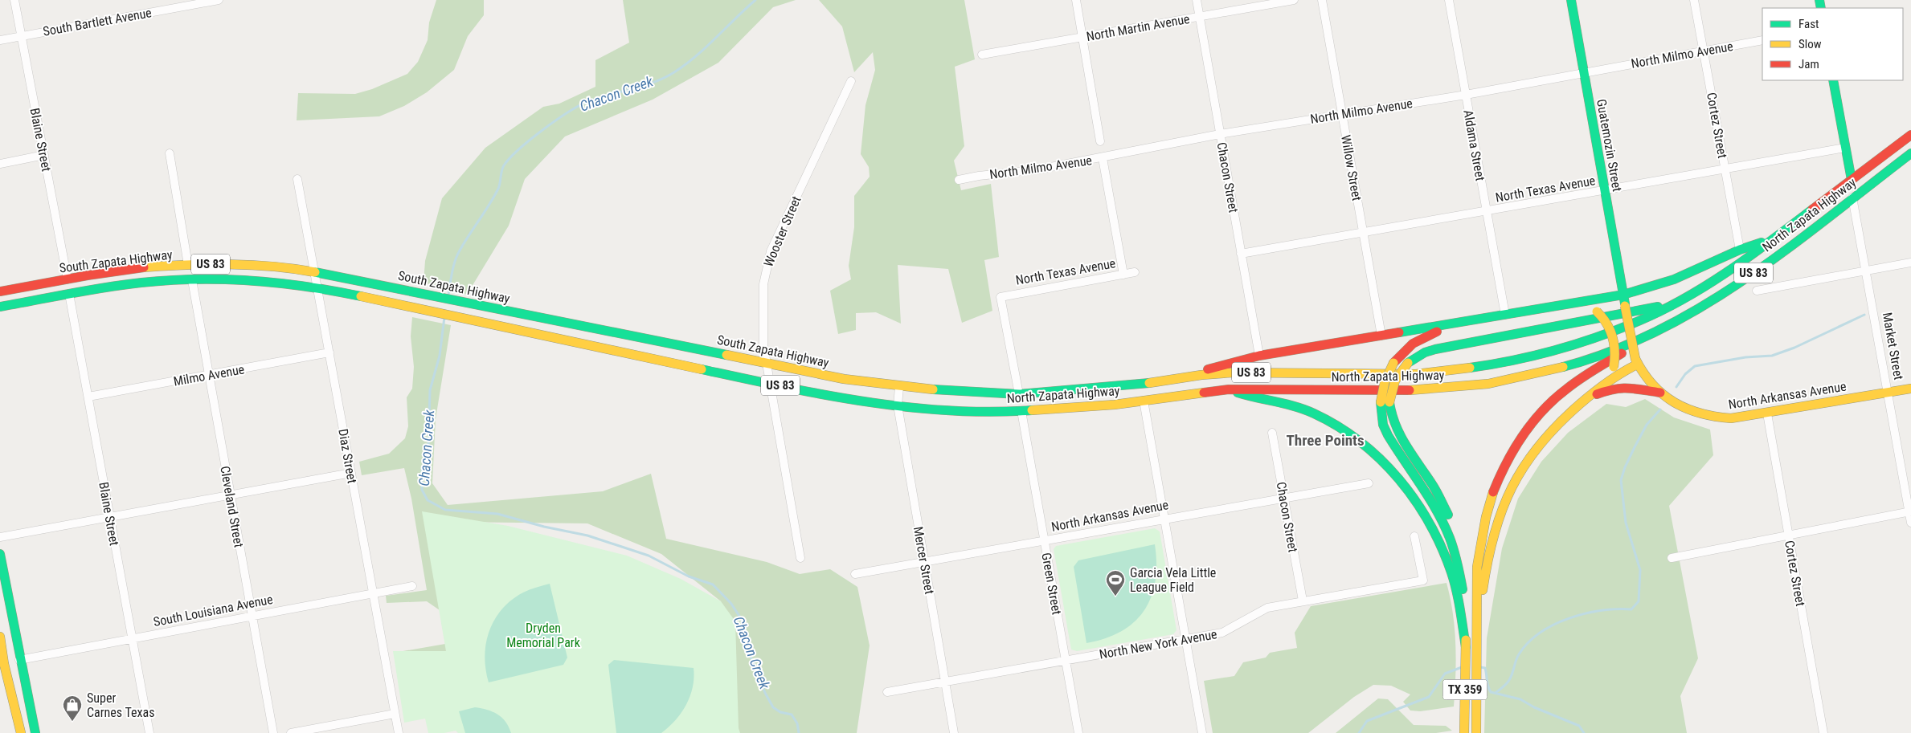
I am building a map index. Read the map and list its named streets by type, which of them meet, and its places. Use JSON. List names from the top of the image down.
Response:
{
  "streets": {
    "main road": [
      "Guatemozin Street",
      "North Zapata Highway",
      "South Zapata Highway",
      "US 83",
      "North Arkansas Avenue",
      "TX 359"
    ],
    "street": [
      "South Bartlett Avenue",
      "North Martin Avenue",
      "North Milmo Avenue",
      "Cortez Street",
      "Blaine Street",
      "Aldama Street",
      "Willow Street",
      "Chacon Street",
      "North Texas Avenue",
      "Wooster Street",
      "Market Street",
      "Milmo Avenue",
      "Diaz Street",
      "Cleveland Street",
      "Mercer Street",
      "Green Street",
      "South Louisiana Avenue",
      "North New York Avenue"
    ]
  },
  "crossings": [
    ["South Bartlett Avenue", "Blaine Street"],
    ["North Martin Avenue", "Chacon Street"],
    ["North Milmo Avenue", "Cortez Street"],
    ["North Milmo Avenue", "Aldama Street"],
    ["North Milmo Avenue", "Guatemozin Street"],
    ["North Milmo Avenue", "Willow Street"],
    ["North Milmo Avenue", "Chacon Street"],
    ["Cortez Street", "North Texas Avenue"],
    ["Cortez Street", "North Arkansas Avenue"],
    ["Blaine Street", "South Zapata Highway"],
    ["Blaine Street", "Milmo Avenue"],
    ["Blaine Street", "South Louisiana Avenue"],
    ["Aldama Street", "North Texas Avenue"],
    ["Guatemozin Street", "North Texas Avenue"],
    ["Guatemozin Street", "North Arkansas Avenue"],
    ["Willow Street", "North Texas Avenue"],
    ["Chacon Street", "North Texas Avenue"],
    ["Chacon Street", "North Arkansas Avenue"],
    ["Chacon Street", "North New York Avenue"],
    ["North Texas Avenue", "North Zapata Highway"],
    ["North Zapata Highway", "South Zapata Highway"],
    ["North Zapata Highway", "Market Street"],
    ["North Zapata Highway", "Mercer Street"],
    ["North Zapata Highway", "Green Street"],
    ["Wooster Street", "South Zapata Highway"],
    ["South Zapata Highway", "Diaz Street"],
    ["South Zapata Highway", "Cleveland Street"],
    ["South Zapata Highway", "Mercer Street"],
    ["Market Street", "North Arkansas Avenue"],
    ["Milmo Avenue", "Diaz Street"],
    ["Milmo Avenue", "Cleveland Street"],
    ["North Arkansas Avenue", "Mercer Street"],
    ["North Arkansas Avenue", "Green Street"],
    ["Diaz Street", "South Louisiana Avenue"],
    ["Cleveland Street", "South Louisiana Avenue"],
    ["Mercer Street", "North New York Avenue"],
    ["Green Street", "North New York Avenue"]
  ],
  "districts": ["Three Points"],
  "water": ["Chacon Creek"],
  "parks": ["Dryden Memorial Park"],
  "places": {
    "sports": ["Garcia Vela Little League Field"],
    "shop": ["Super Carnes Texas"]
  },
  "legend": ["Fast", "Slow", "Jam"]
}
